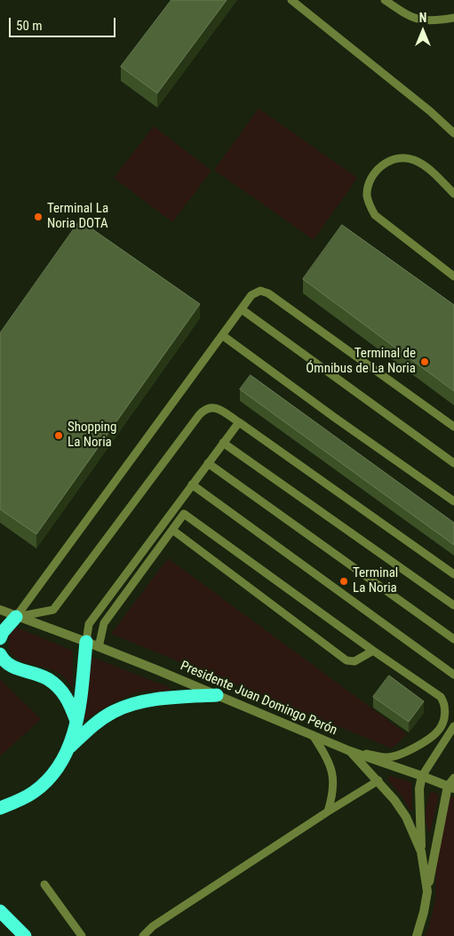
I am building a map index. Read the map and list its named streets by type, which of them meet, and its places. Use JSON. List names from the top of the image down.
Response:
{
  "streets": {
    "street": ["Presidente Juan Domingo Perón"]
  },
  "places": [
    "Terminal La Noria DOTA",
    "Terminal de Ómnibus de La Noria",
    "Shopping La Noria",
    "Terminal La Noria"
  ],
  "scale_bar": "50 m",
  "north": "top"
}
